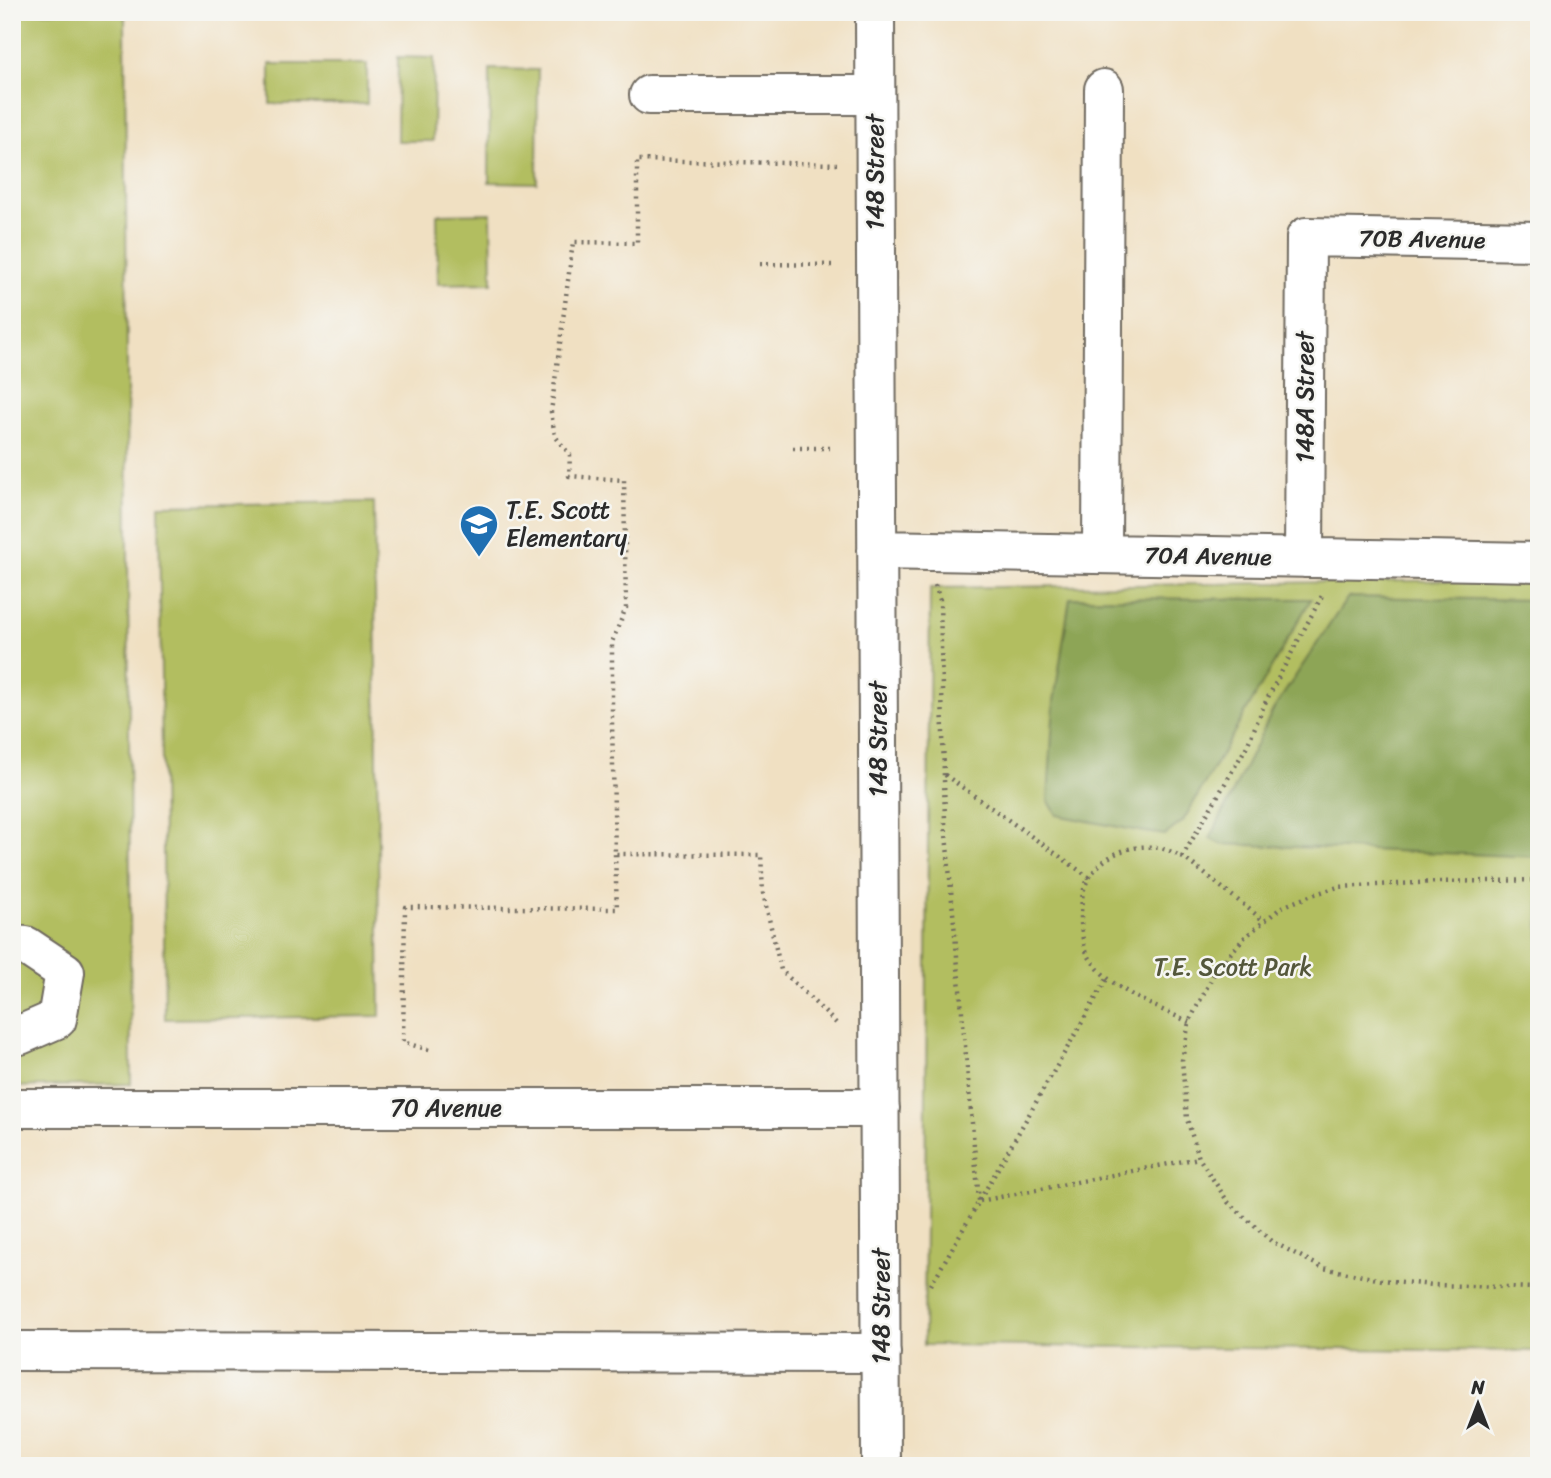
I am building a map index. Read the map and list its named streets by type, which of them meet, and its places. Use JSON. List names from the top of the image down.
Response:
{
  "streets": {
    "street": [
      "148 Street",
      "70B Avenue",
      "148A Street",
      "70A Avenue",
      "70 Avenue"
    ]
  },
  "crossings": [
    ["148 Street", "70A Avenue"],
    ["148 Street", "70 Avenue"],
    ["70B Avenue", "148A Street"],
    ["148A Street", "70A Avenue"]
  ],
  "parks": ["T.E. Scott Park"],
  "places": {
    "school or university": ["T.E. Scott Elementary"]
  },
  "north": "top"
}
